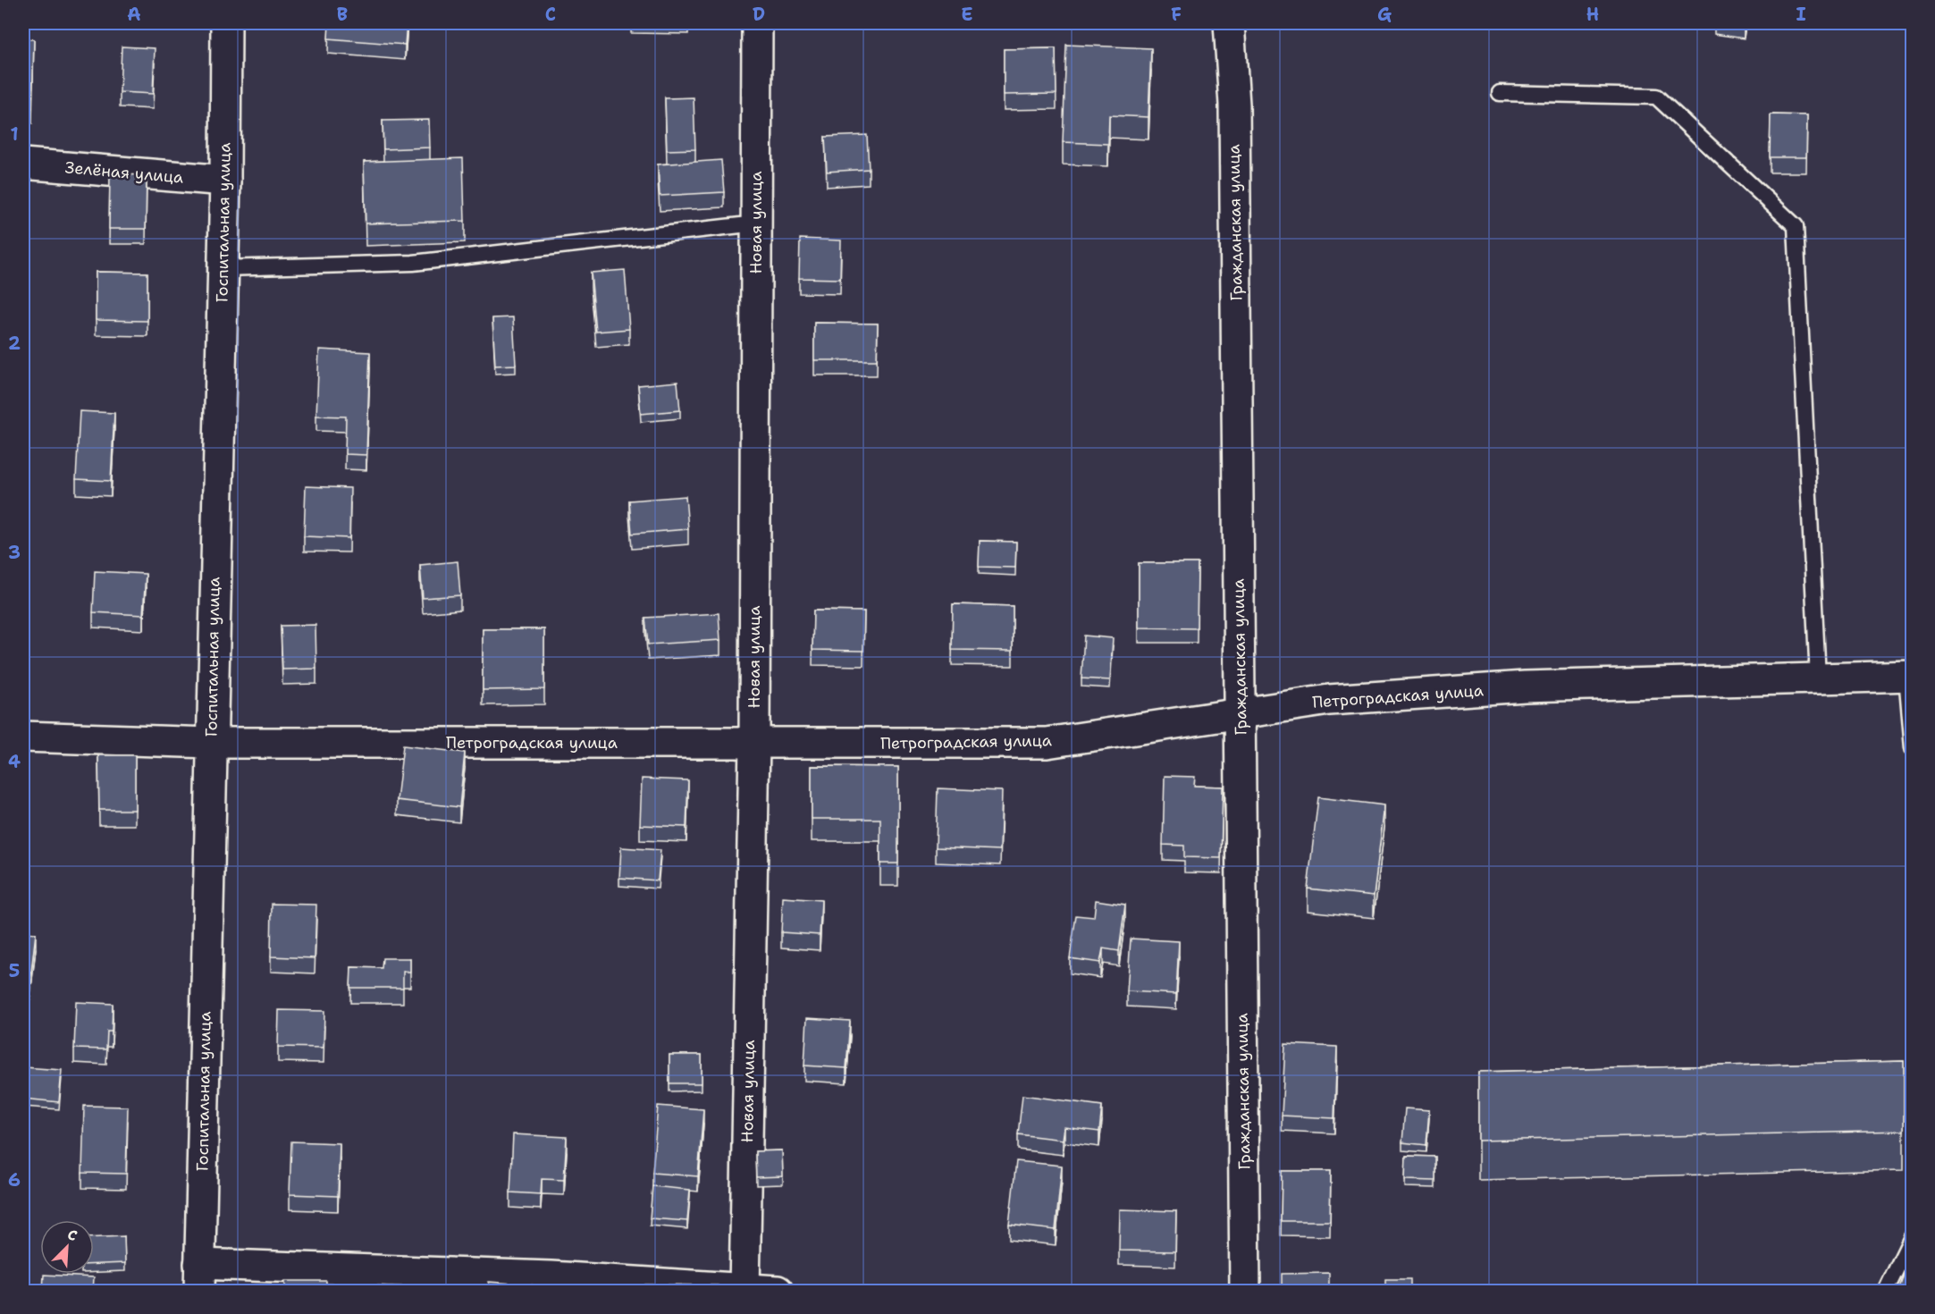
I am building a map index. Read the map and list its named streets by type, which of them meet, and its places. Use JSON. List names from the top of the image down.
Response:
{
  "streets": {
    "street": [
      "Зелёная улица",
      "Госпитальная улица",
      "Новая улица",
      "Гражданская улица",
      "Петроградская улица"
    ]
  },
  "crossings": [
    ["Зелёная улица", "Госпитальная улица"],
    ["Госпитальная улица", "Петроградская улица"],
    ["Новая улица", "Петроградская улица"],
    ["Гражданская улица", "Петроградская улица"]
  ],
  "north": "top right",
  "grid": {
    "columns": [
      "A",
      "B",
      "C",
      "D",
      "E",
      "F",
      "G",
      "H",
      "I"
    ],
    "rows": [
      "1",
      "2",
      "3",
      "4",
      "5",
      "6"
    ]
  }
}
